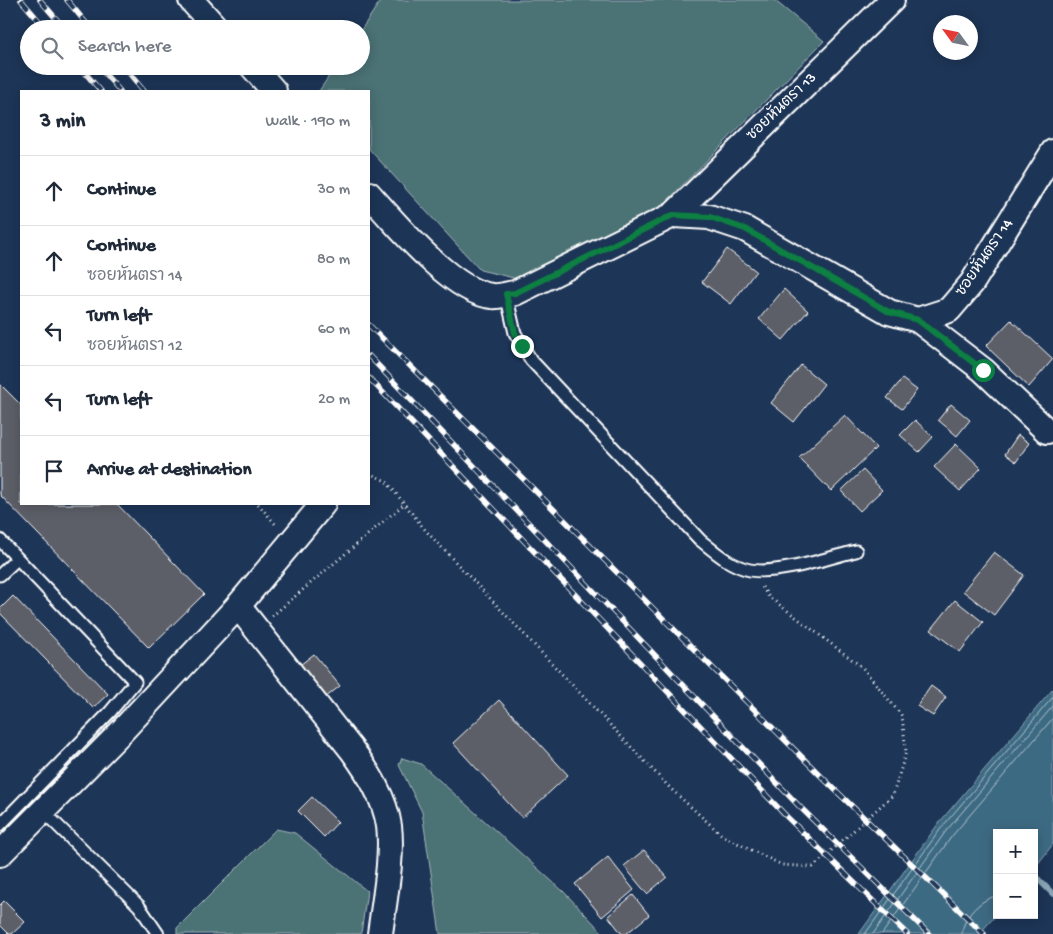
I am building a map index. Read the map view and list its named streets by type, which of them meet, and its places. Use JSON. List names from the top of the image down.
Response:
{
  "streets": {
    "street": ["ซอยหันตรา 13", "ซอยหันตรา 14"]
  },
  "north": "top left",
  "page": {
    "search": "Search here",
    "heading": ["3 min", "Walk · 190 m"],
    "list": [
      ["Continue", "30 m"],
      ["Continue", "ซอยหันตรา 14", "80 m"],
      ["Turn left", "ซอยหันตรา 12", "60 m"],
      ["Turn left", "20 m"],
      "Arrive at destination"
    ],
    "map_buttons": ["+", "−"]
  }
}
